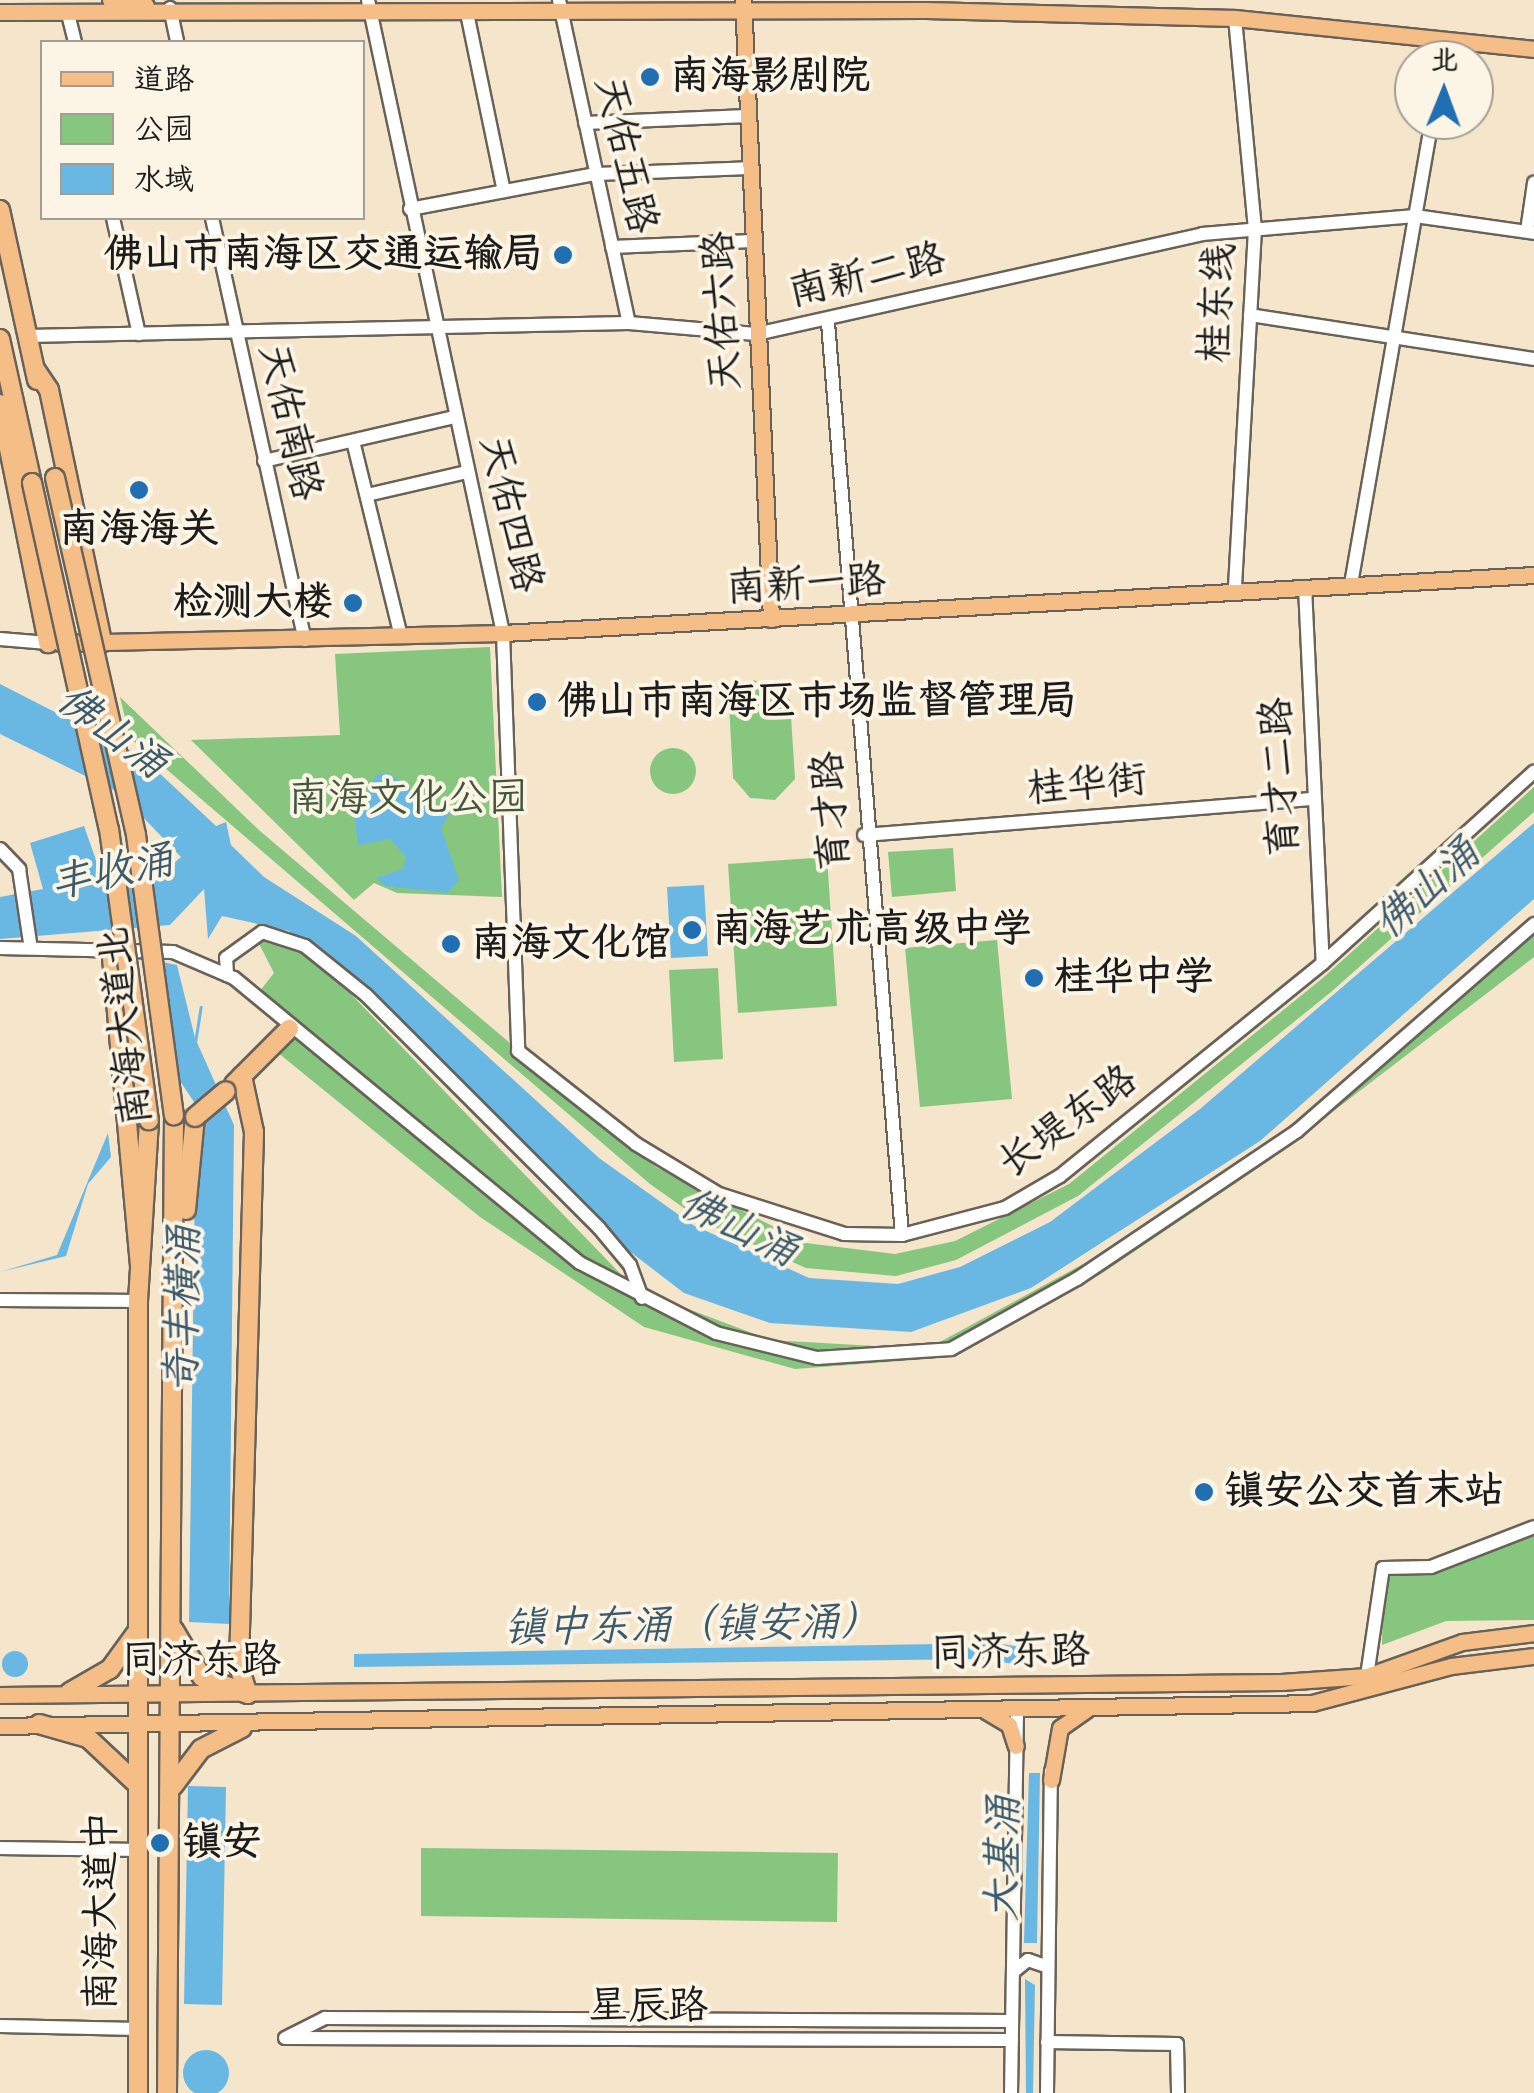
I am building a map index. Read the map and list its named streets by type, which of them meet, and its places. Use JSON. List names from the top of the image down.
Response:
{
  "streets": {
    "highway": ["南海大道北", "南海大道中"],
    "main road": ["天佑六路", "南新一路", "同济东路"],
    "street": [
      "天佑五路",
      "南新二路",
      "桂东线",
      "天佑南路",
      "天佑四路",
      "育才二路",
      "桂华街",
      "育才路",
      "长堤东路",
      "星辰路"
    ]
  },
  "crossings": [
    ["天佑五路", "南新二路"],
    ["南新二路", "桂东线"],
    ["南新二路", "天佑六路"],
    ["南新二路", "天佑南路"],
    ["南新二路", "天佑四路"],
    ["南新二路", "育才路"],
    ["南新二路", "南海大道北"],
    ["桂东线", "南新一路"],
    ["天佑六路", "南新一路"],
    ["天佑南路", "南新一路"],
    ["天佑四路", "南新一路"],
    ["天佑四路", "长堤东路"],
    ["南新一路", "育才二路"],
    ["南新一路", "育才路"],
    ["育才二路", "桂华街"],
    ["育才二路", "长堤东路"],
    ["桂华街", "育才路"],
    ["育才路", "长堤东路"],
    ["南海大道北", "同济东路"],
    ["南海大道北", "南海大道中"],
    ["同济东路", "南海大道中"]
  ],
  "water": [
    "佛山涌",
    "丰收涌",
    "奇丰横涌",
    "镇中东涌（镇安涌）",
    "大基涌"
  ],
  "parks": ["南海文化公园"],
  "places": [
    "南海影剧院",
    "佛山市南海区交通运输局",
    "南海海关",
    "检测大楼",
    "佛山市南海区市场监督管理局",
    "南海艺术高级中学",
    "南海文化馆",
    "桂华中学",
    "镇安公交首末站",
    "镇安"
  ],
  "legend": ["道路", "公园", "水域"],
  "north": "top"
}
